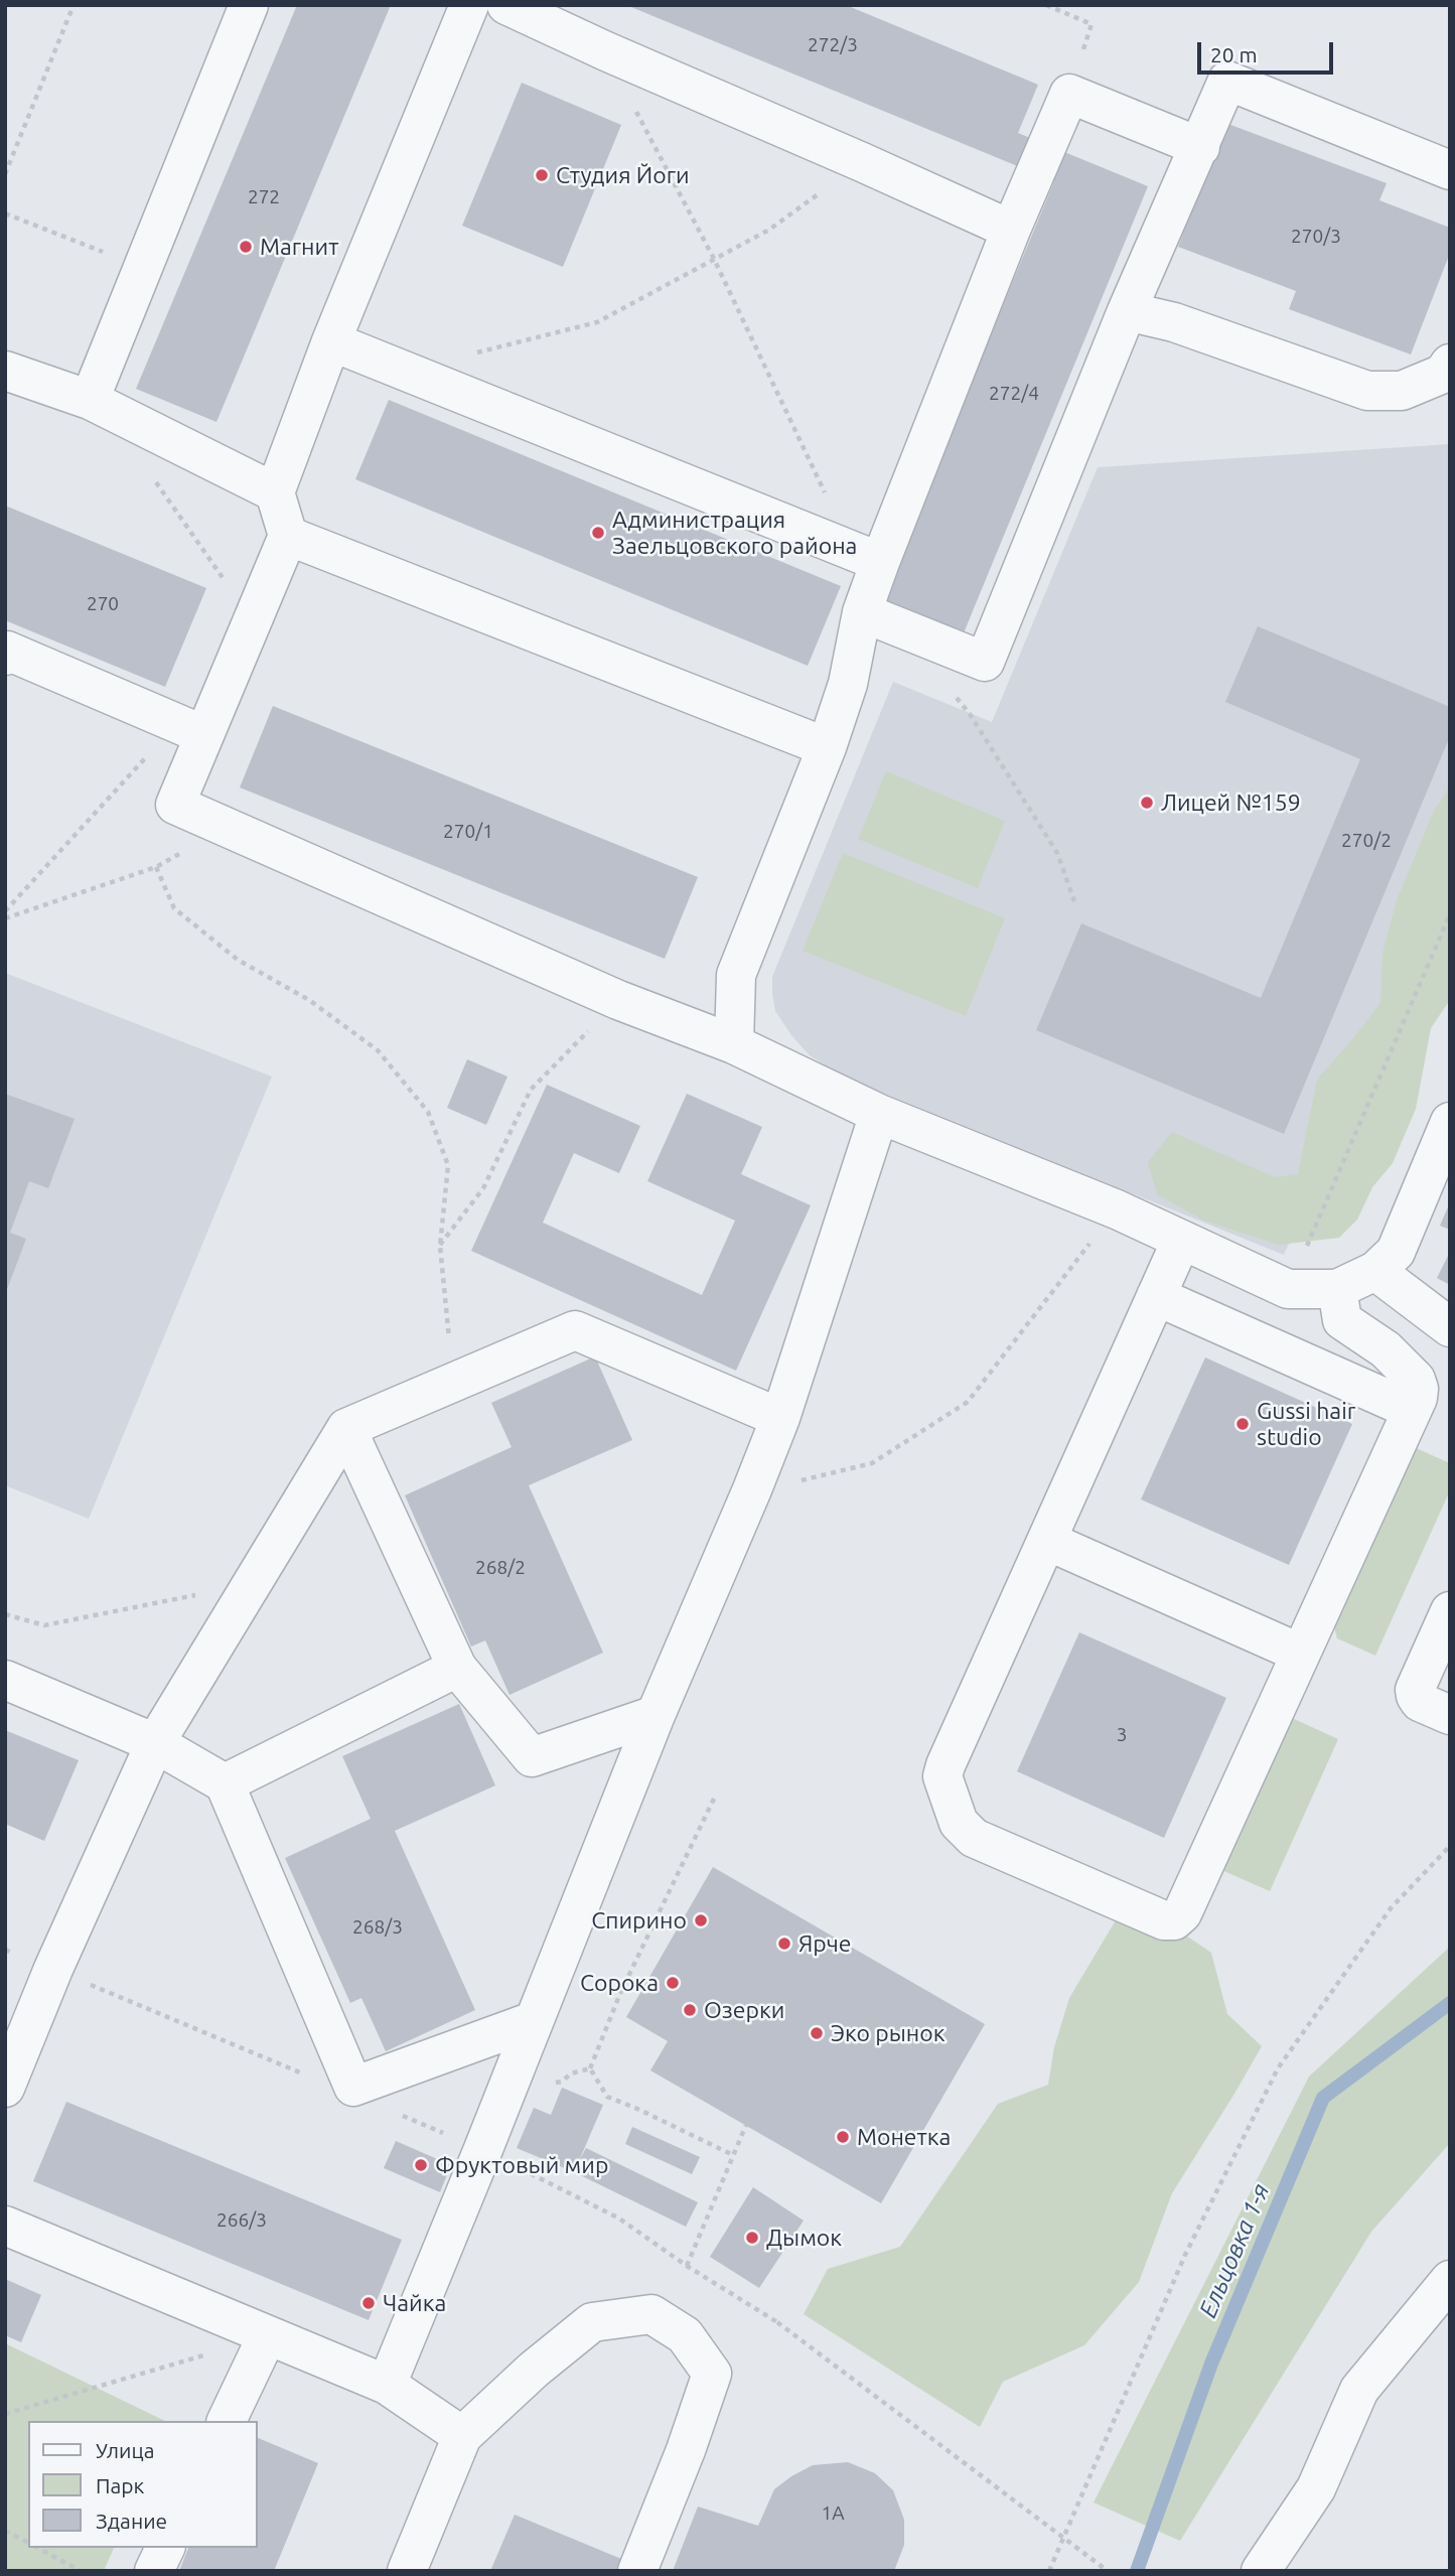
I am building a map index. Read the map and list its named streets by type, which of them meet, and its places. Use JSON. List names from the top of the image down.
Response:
{
  "water": ["Ельцовка 1-я"],
  "places": [
    "Студия Йоги",
    "Магнит",
    "Администрация Заельцовского района",
    "Лицей №159",
    "Gussi hair studio",
    "Спирино",
    "Ярче",
    "Сорока",
    "Озерки",
    "Эко рынок",
    "Монетка",
    "Фруктовый мир",
    "Дымок",
    "Чайка"
  ],
  "house_numbers": [
    "272/3",
    "272",
    "270/3",
    "272/4",
    "270",
    "270/1",
    "270/2",
    "268/2",
    "3",
    "268/3",
    "266/3",
    "1А"
  ],
  "legend": ["Улица", "Парк", "Здание"],
  "scale_bar": "20 m"
}
